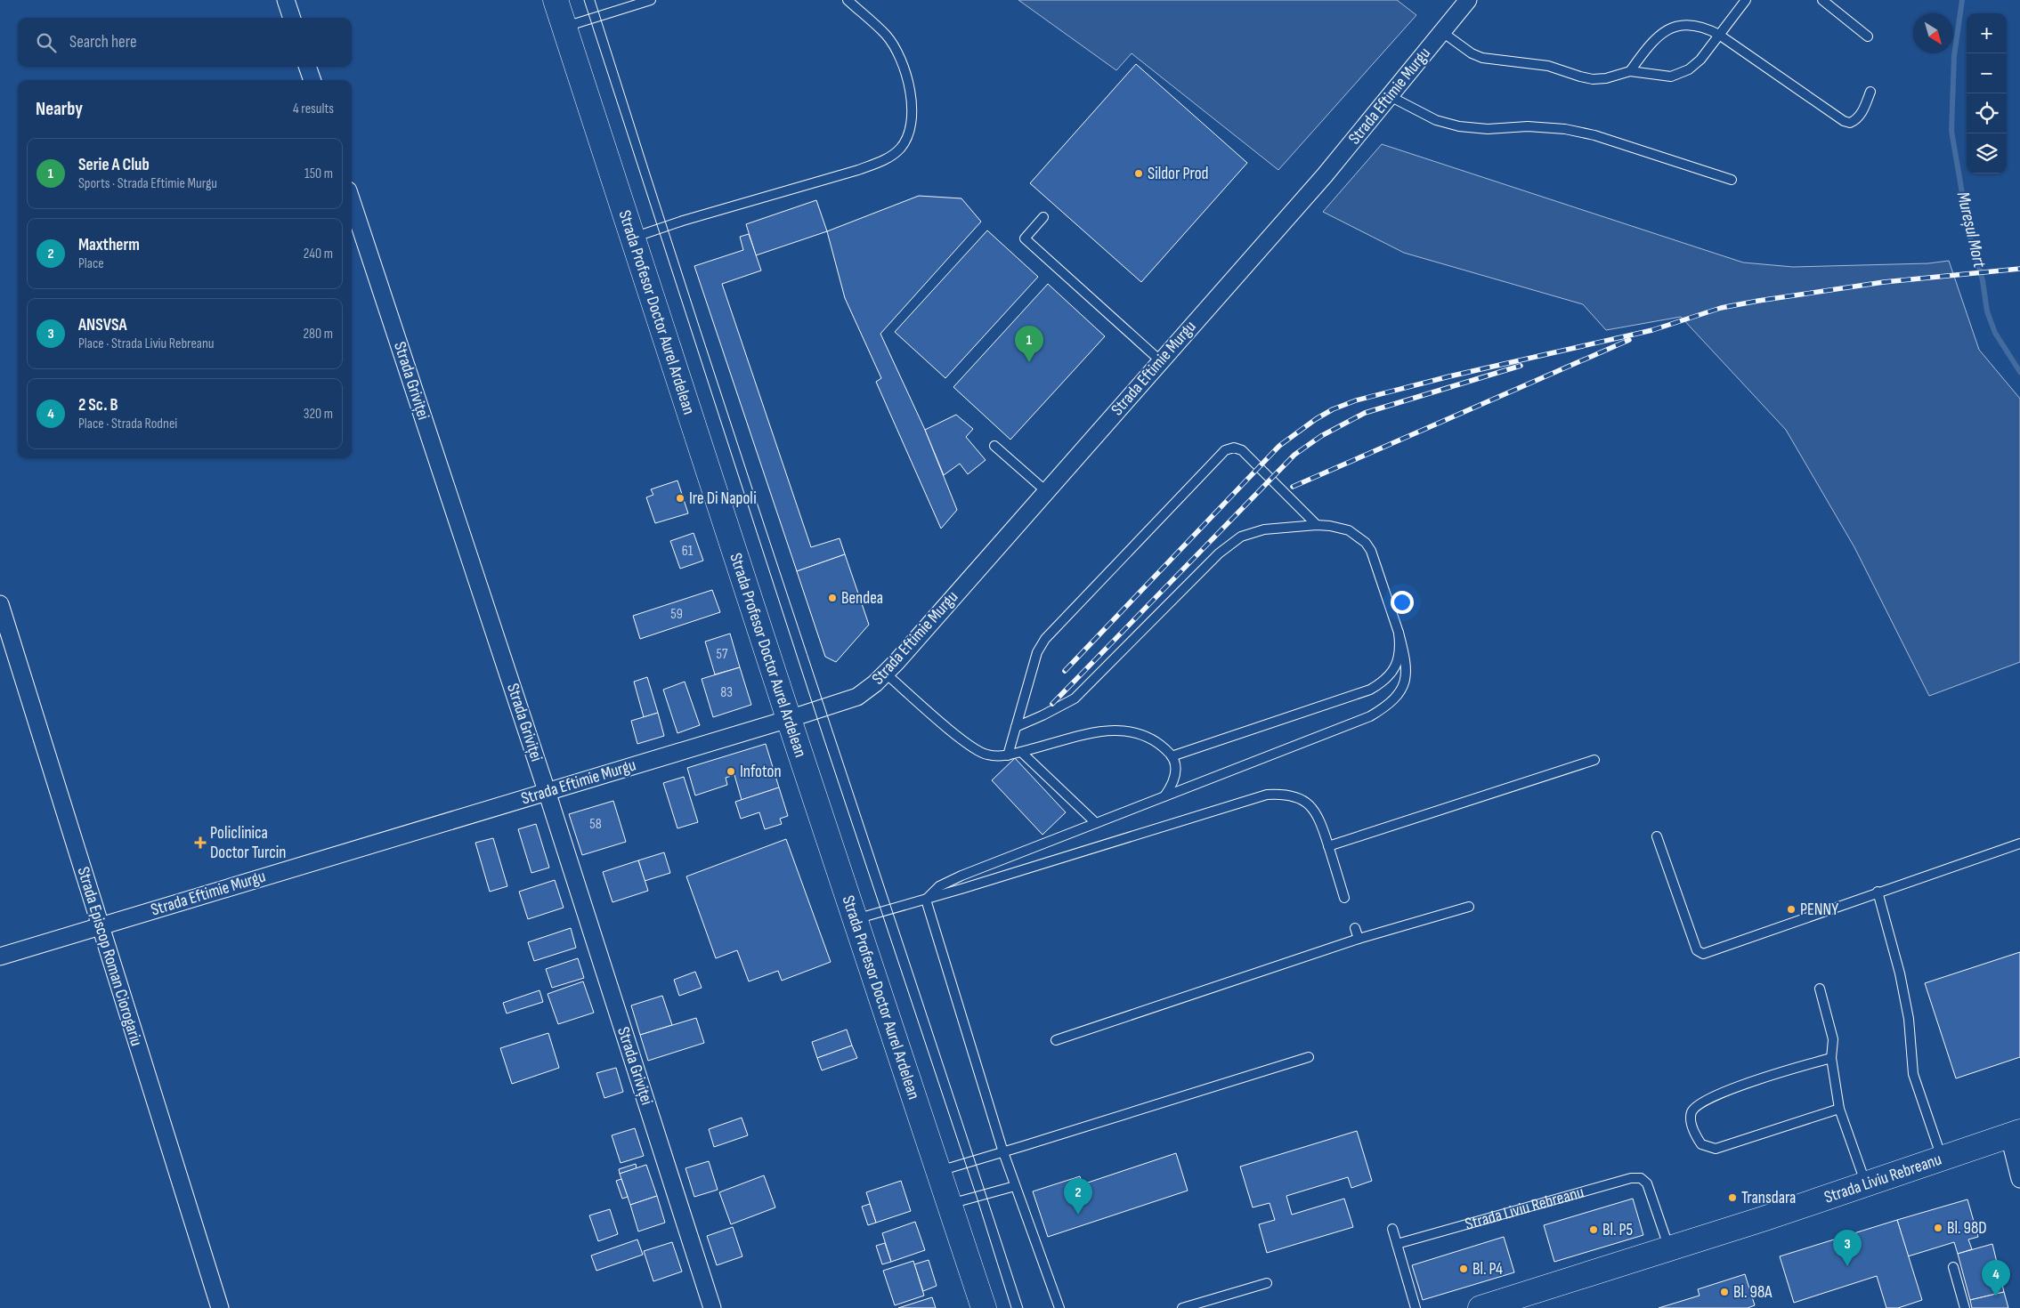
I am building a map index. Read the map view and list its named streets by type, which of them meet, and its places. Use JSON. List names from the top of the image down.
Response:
{
  "streets": {
    "main road": ["Strada Profesor Doctor Aurel Ardelean", "Strada Liviu Rebreanu"],
    "street": ["Strada Eftimie Murgu", "Strada Griviței", "Strada Episcop Roman Ciorogariu"]
  },
  "crossings": [
    ["Strada Eftimie Murgu", "Strada Profesor Doctor Aurel Ardelean"],
    ["Strada Eftimie Murgu", "Strada Griviței"],
    ["Strada Eftimie Murgu", "Strada Episcop Roman Ciorogariu"]
  ],
  "water": ["Mureșul Mort"],
  "places": {
    "other": [
      "Sildor Prod",
      "Ire Di Napoli",
      "Bendea",
      "Infoton",
      "PENNY",
      "Transdara",
      "Bl. 98D",
      "Bl. P5",
      "Bl. P4",
      "Bl. 98A"
    ],
    "health": ["Policlinica Doctor Turcin"]
  },
  "house_numbers": [
    "61",
    "59",
    "57",
    "83",
    "58"
  ],
  "north": "bottom right",
  "page": {
    "map_buttons": ["+", "−"],
    "search": "Search here",
    "heading": ["Nearby", "4 results"],
    "list": [
      {
        "mark": "1",
        "name": "Serie A Club",
        "note": "Sports · Strada Eftimie Murgu",
        "value": "150 m"
      },
      {
        "mark": "2",
        "name": "Maxtherm",
        "note": "Place",
        "value": "240 m"
      },
      {
        "mark": "3",
        "name": "ANSVSA",
        "note": "Place · Strada Liviu Rebreanu",
        "value": "280 m"
      },
      {
        "mark": "4",
        "name": "2 Sc. B",
        "note": "Place · Strada Rodnei",
        "value": "320 m"
      }
    ],
    "pins": [
      "1",
      "2",
      "3",
      "4"
    ]
  }
}
